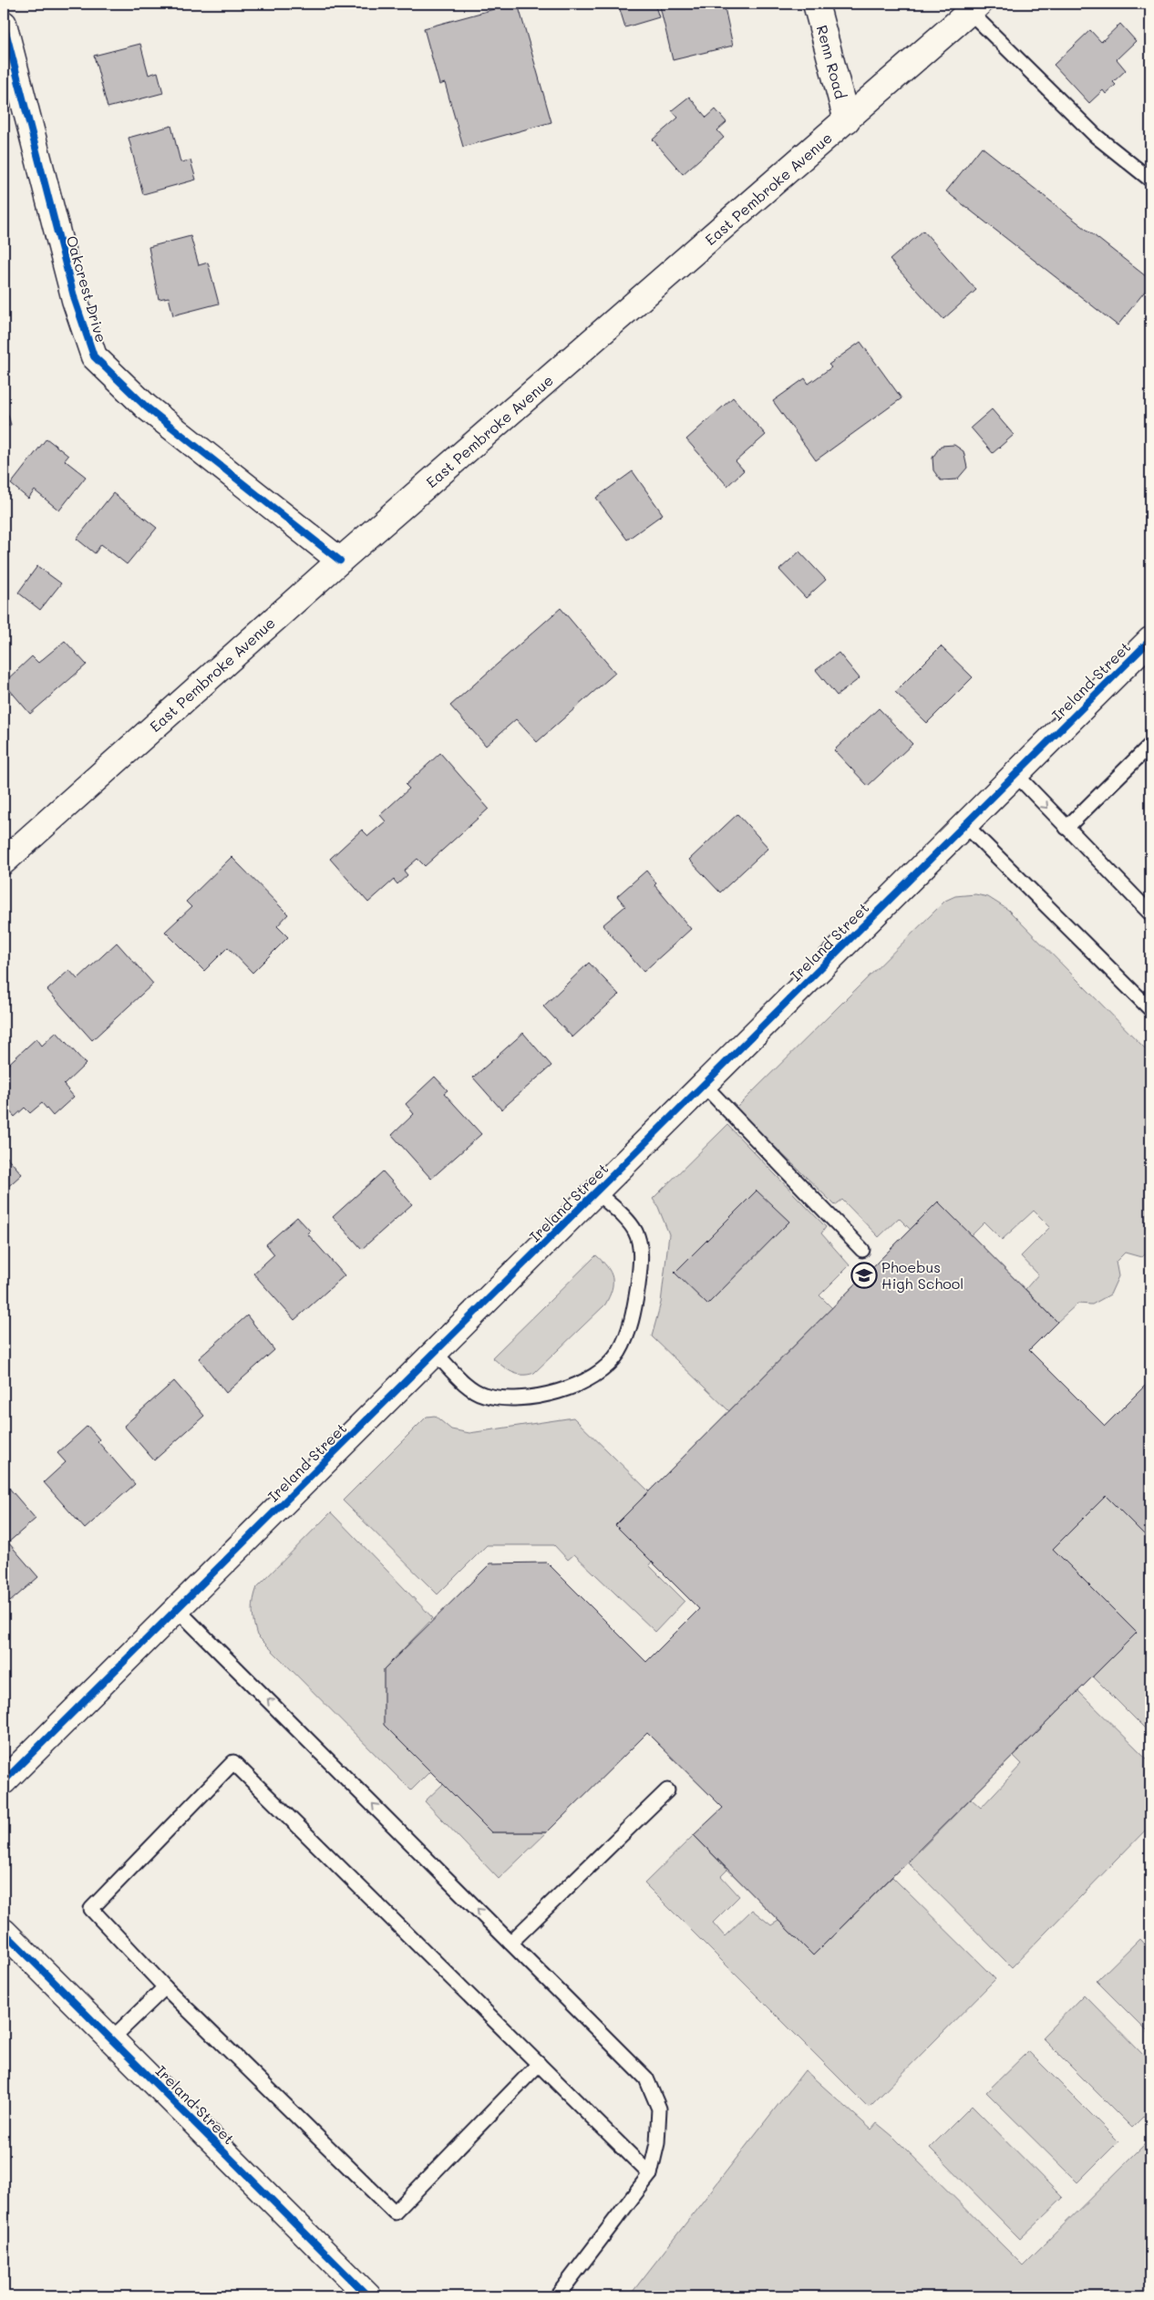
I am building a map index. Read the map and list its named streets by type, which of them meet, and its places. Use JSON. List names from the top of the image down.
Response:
{
  "streets": {
    "street": [
      "Renn Road",
      "East Pembroke Avenue",
      "Oakcrest Drive",
      "Ireland Street"
    ]
  },
  "crossings": [
    ["Renn Road", "East Pembroke Avenue"],
    ["East Pembroke Avenue", "Oakcrest Drive"]
  ],
  "places": {
    "school or university": ["Phoebus High School"]
  }
}
